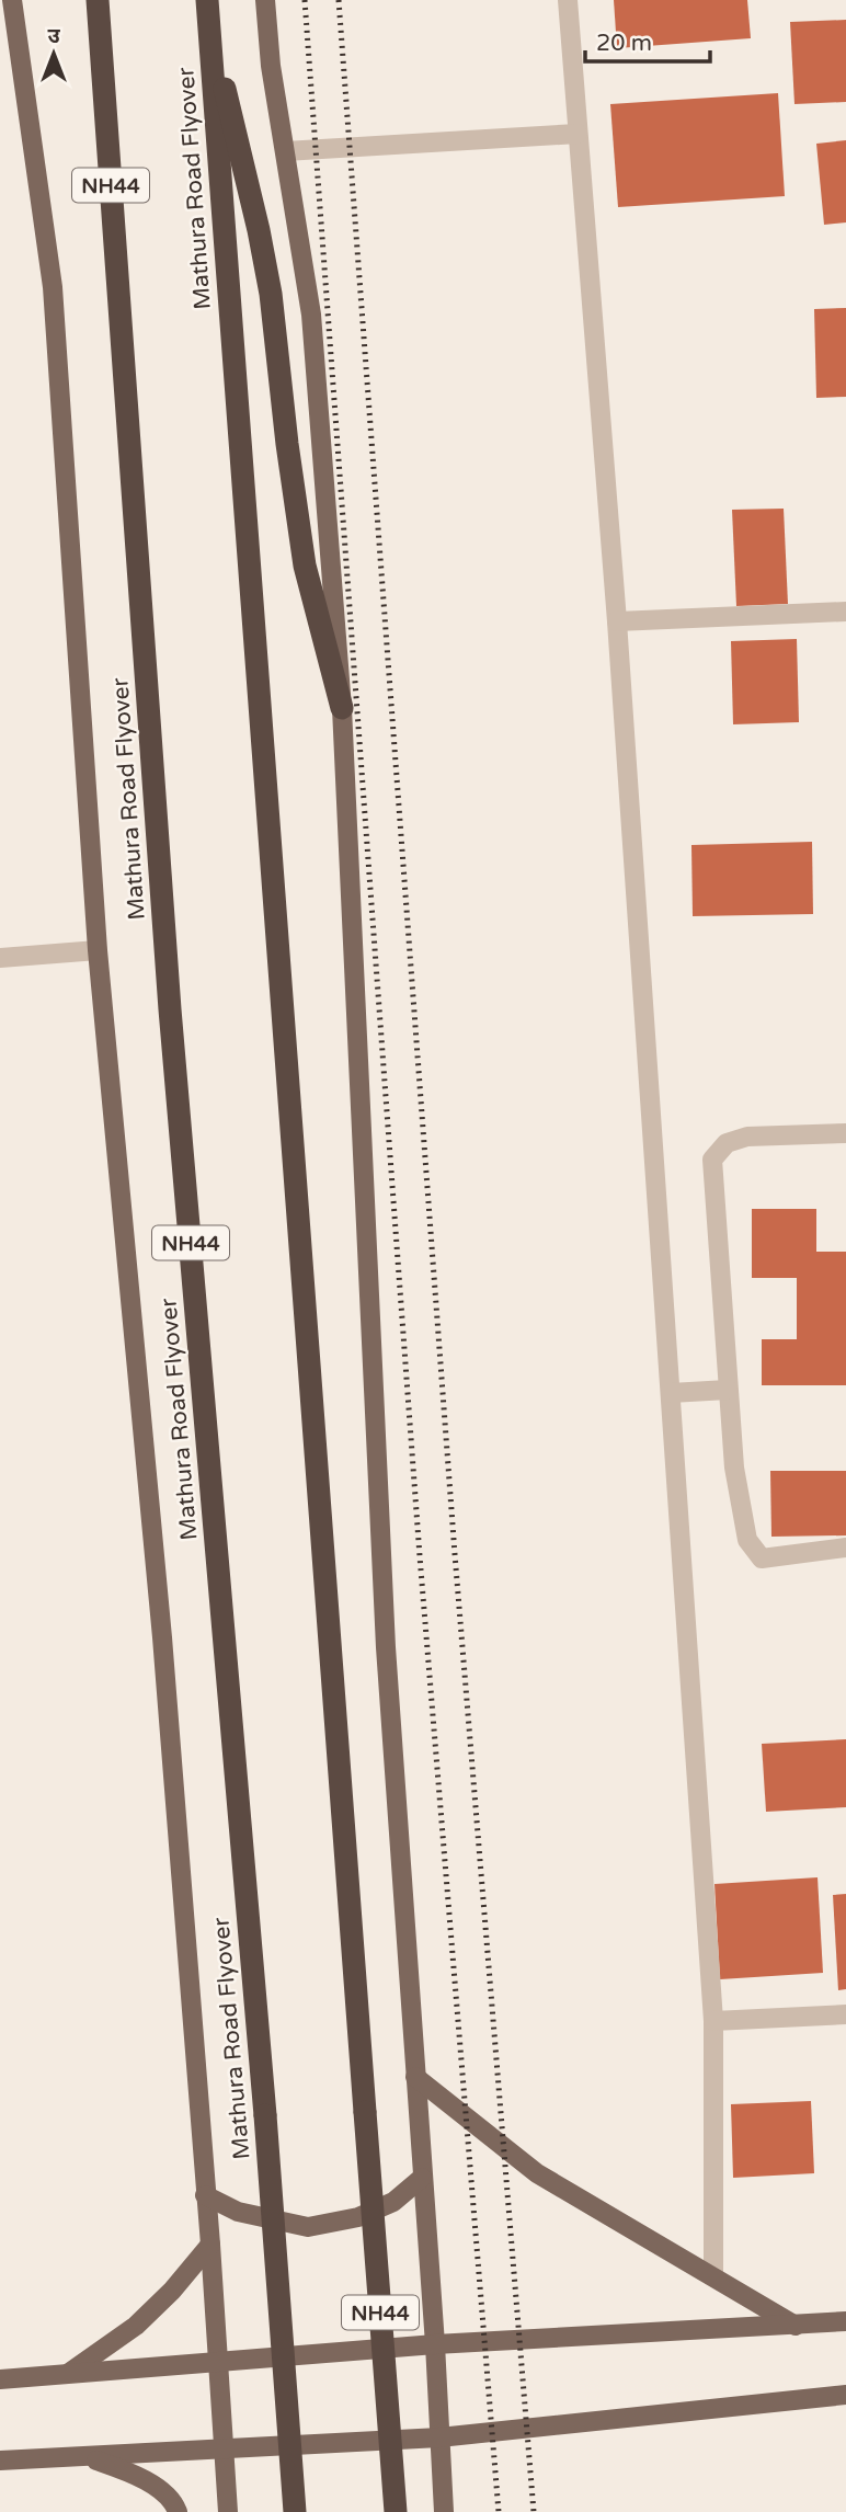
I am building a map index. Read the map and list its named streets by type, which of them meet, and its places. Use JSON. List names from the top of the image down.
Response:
{
  "streets": {
    "highway": ["NH44", "Mathura Road Flyover"]
  },
  "scale_bar": "20 m",
  "north": "top"
}
